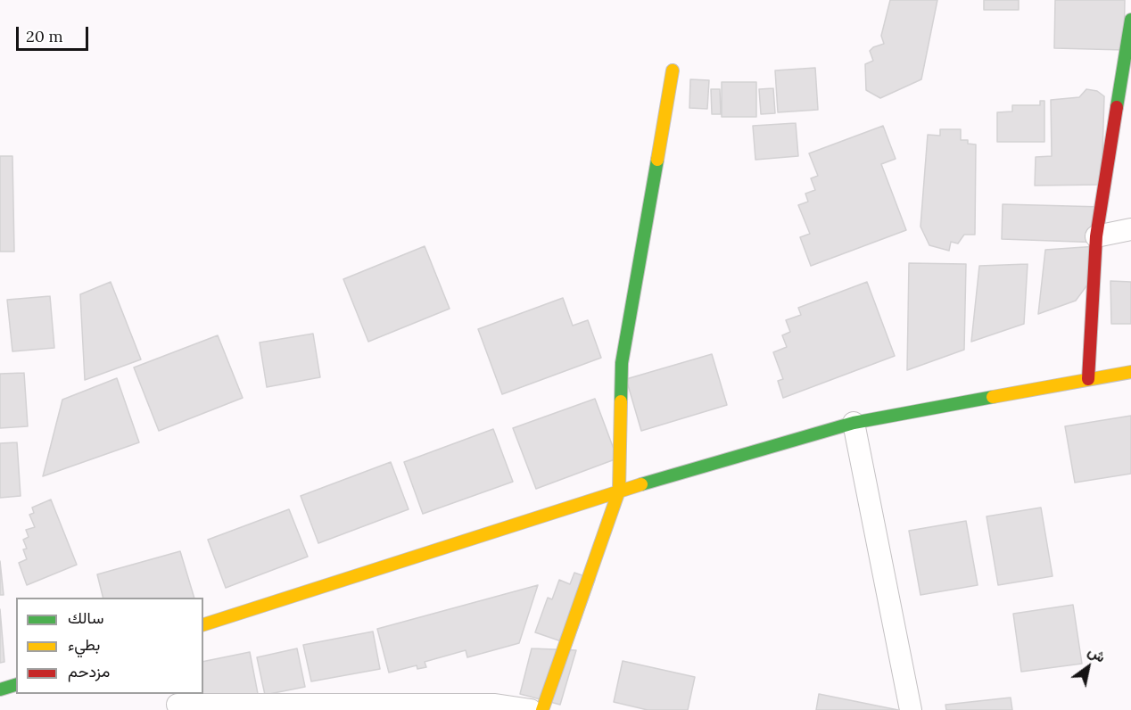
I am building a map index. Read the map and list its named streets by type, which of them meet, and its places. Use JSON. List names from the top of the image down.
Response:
{
  "legend": ["سالك", "بطيء", "مزدحم"],
  "scale_bar": "20 m",
  "north": "top right"
}
